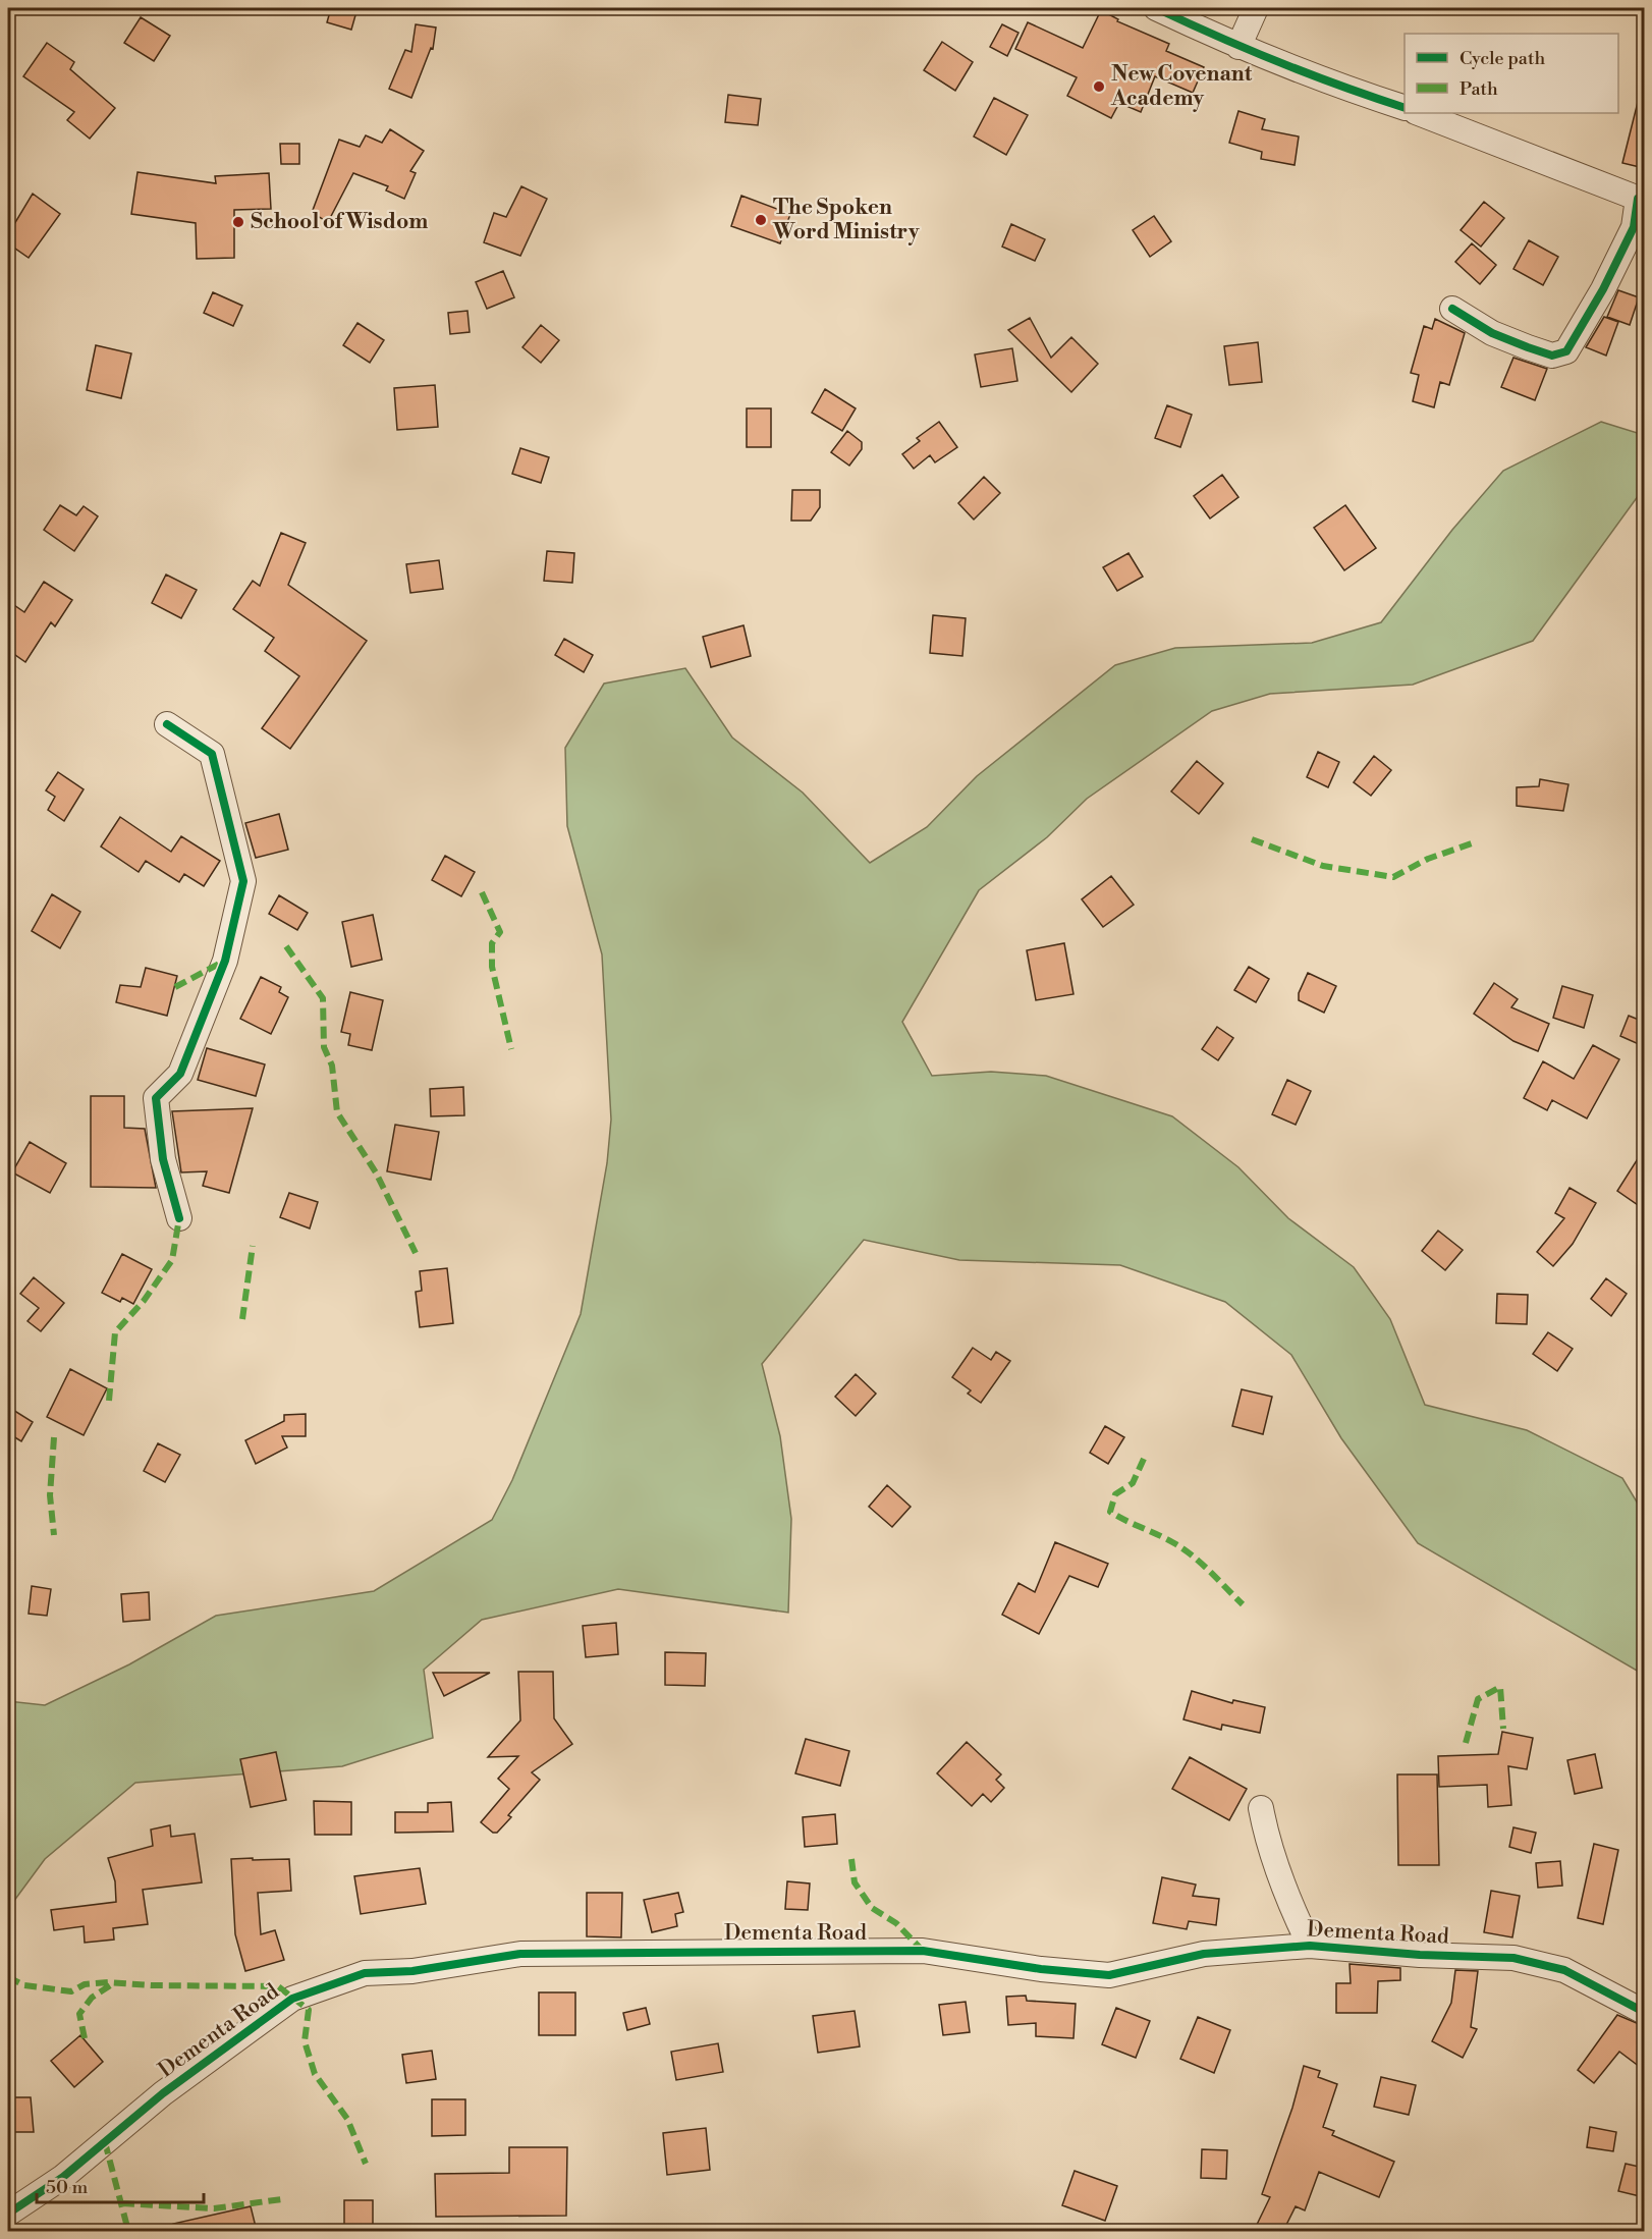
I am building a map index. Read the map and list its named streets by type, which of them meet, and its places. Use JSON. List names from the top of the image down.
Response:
{
  "streets": {
    "street": ["Dementa Road"]
  },
  "places": ["New Covenant Academy", "The Spoken Word Ministry", "School of Wisdom"],
  "legend": ["Cycle path", "Path"],
  "scale_bar": "50 m"
}
